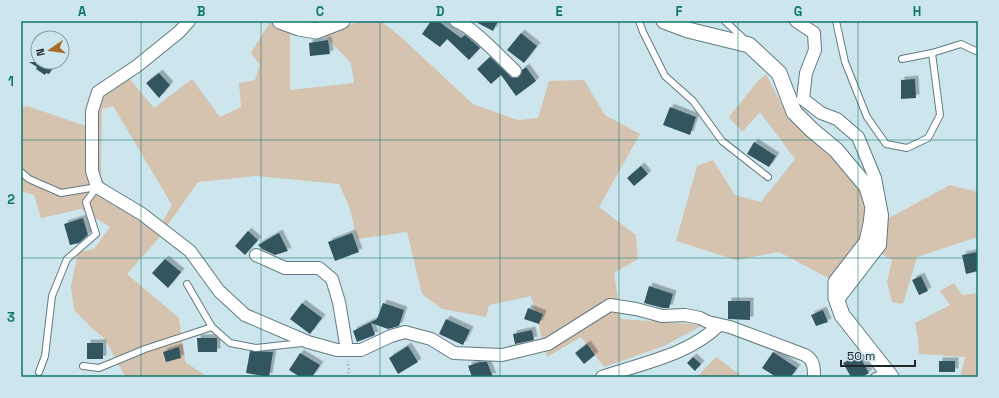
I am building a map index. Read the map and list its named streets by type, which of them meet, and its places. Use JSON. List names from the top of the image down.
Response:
{
  "scale_bar": "50 m",
  "north": "left",
  "grid": {
    "columns": [
      "A",
      "B",
      "C",
      "D",
      "E",
      "F",
      "G",
      "H"
    ],
    "rows": ["1", "2", "3"]
  }
}
